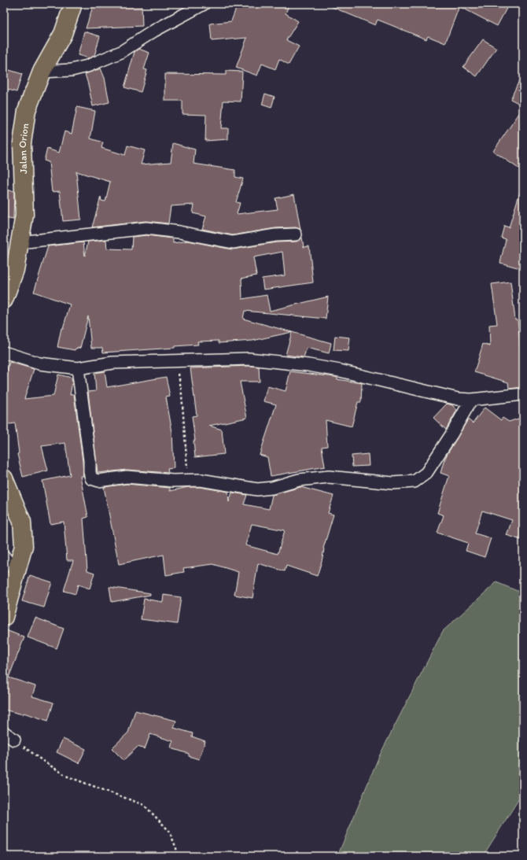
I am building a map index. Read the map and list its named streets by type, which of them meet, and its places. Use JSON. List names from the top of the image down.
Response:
{
  "streets": {
    "highway": ["Jalan Orion"]
  }
}
